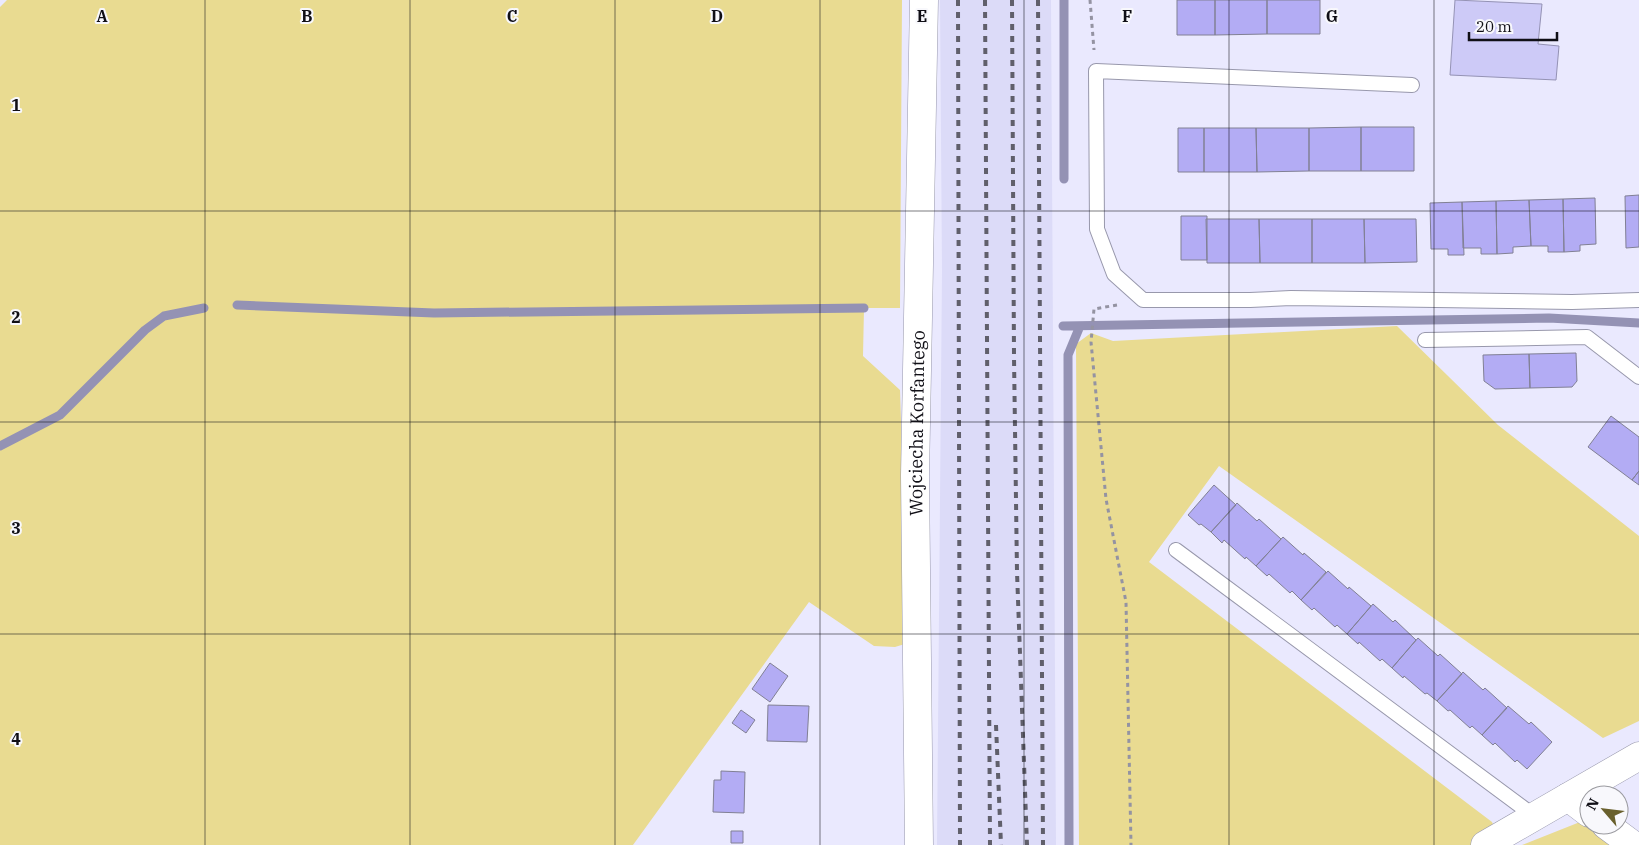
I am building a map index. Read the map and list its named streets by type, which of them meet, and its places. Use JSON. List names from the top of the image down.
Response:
{
  "streets": {
    "street": ["Wojciecha Korfantego"]
  },
  "scale_bar": "20 m",
  "north": "top left",
  "grid": {
    "columns": [
      "A",
      "B",
      "C",
      "D",
      "E",
      "F",
      "G"
    ],
    "rows": [
      "1",
      "2",
      "3",
      "4"
    ]
  }
}
